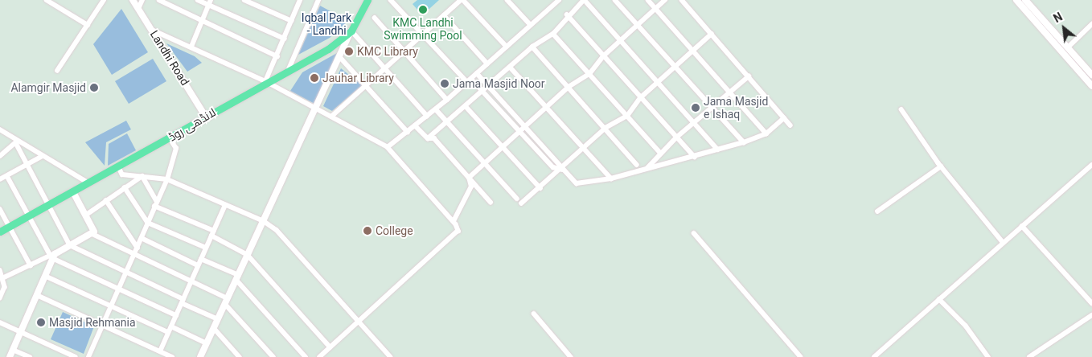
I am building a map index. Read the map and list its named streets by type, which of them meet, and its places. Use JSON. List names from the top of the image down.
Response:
{
  "streets": {
    "main road": ["لانڈھی روڈ"],
    "street": ["Landhi Road"]
  },
  "crossings": [
    ["Landhi Road", "لانڈھی روڈ"]
  ],
  "parks": ["Iqbal Park - Landhi"],
  "places": [
    "KMC Landhi Swimming Pool",
    "KMC Library",
    "Jauhar Library",
    "Jama Masjid Noor",
    "Alamgir Masjid",
    "Jama Masjid e Ishaq",
    "College",
    "Masjid Rehmania"
  ],
  "north": "top left"
}
